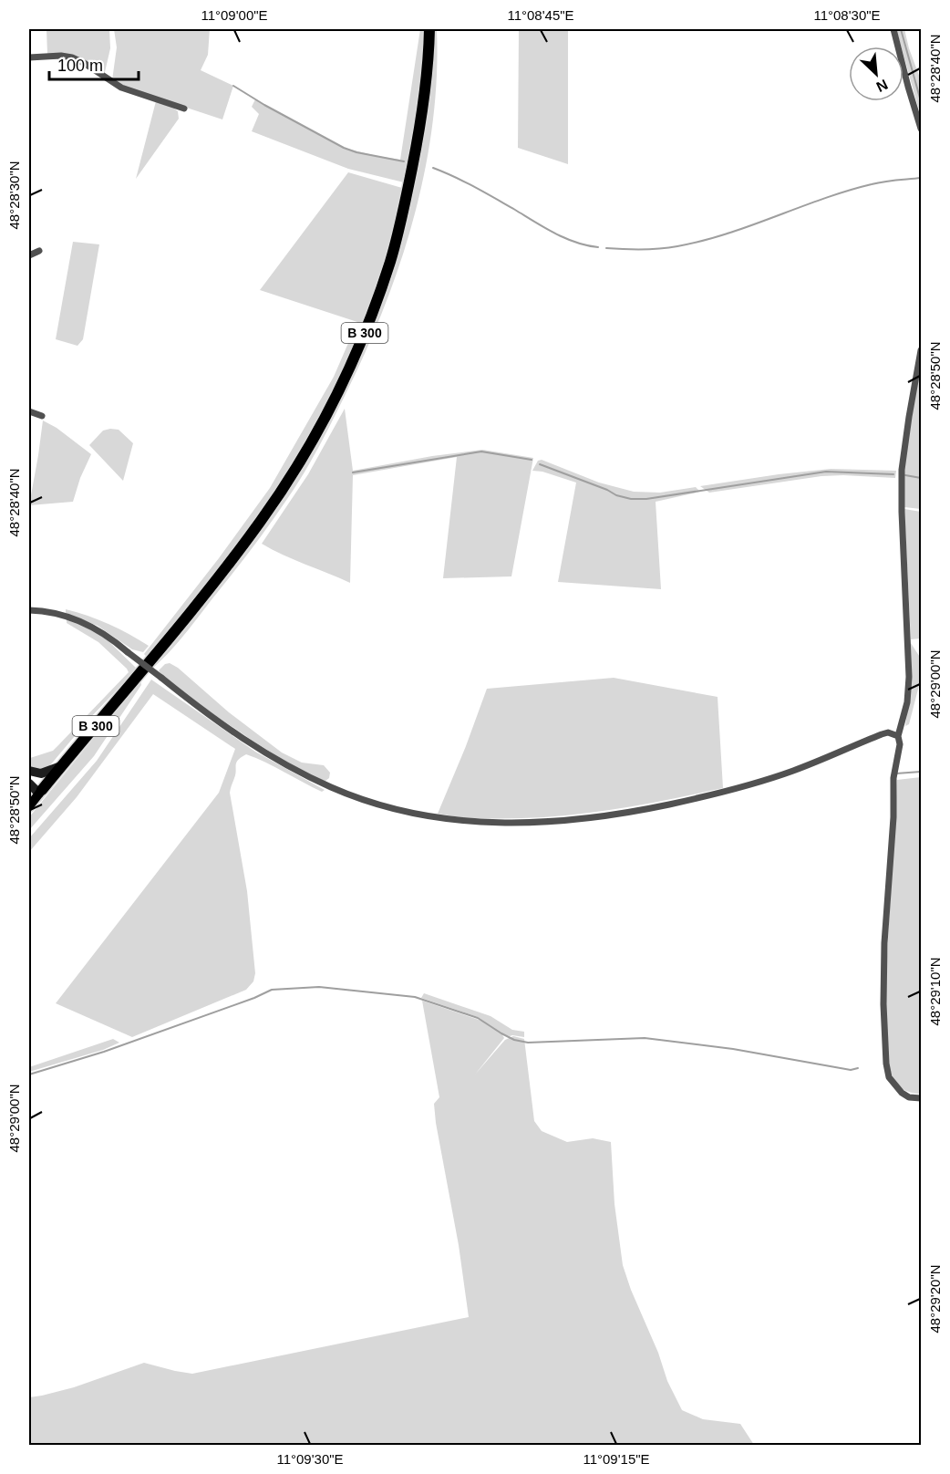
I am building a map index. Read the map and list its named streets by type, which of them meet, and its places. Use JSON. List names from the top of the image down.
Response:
{
  "streets": {
    "highway": ["B 300"]
  },
  "scale_bar": "100 m",
  "north": "bottom right",
  "coordinates": [
    "11°09'00\"E",
    "11°08'45\"E",
    "11°08'30\"E",
    "48°28'40\"N",
    "48°28'30\"N",
    "48°28'50\"N",
    "48°29'00\"N",
    "48°29'10\"N",
    "48°29'20\"N",
    "11°09'30\"E",
    "11°09'15\"E"
  ]
}
